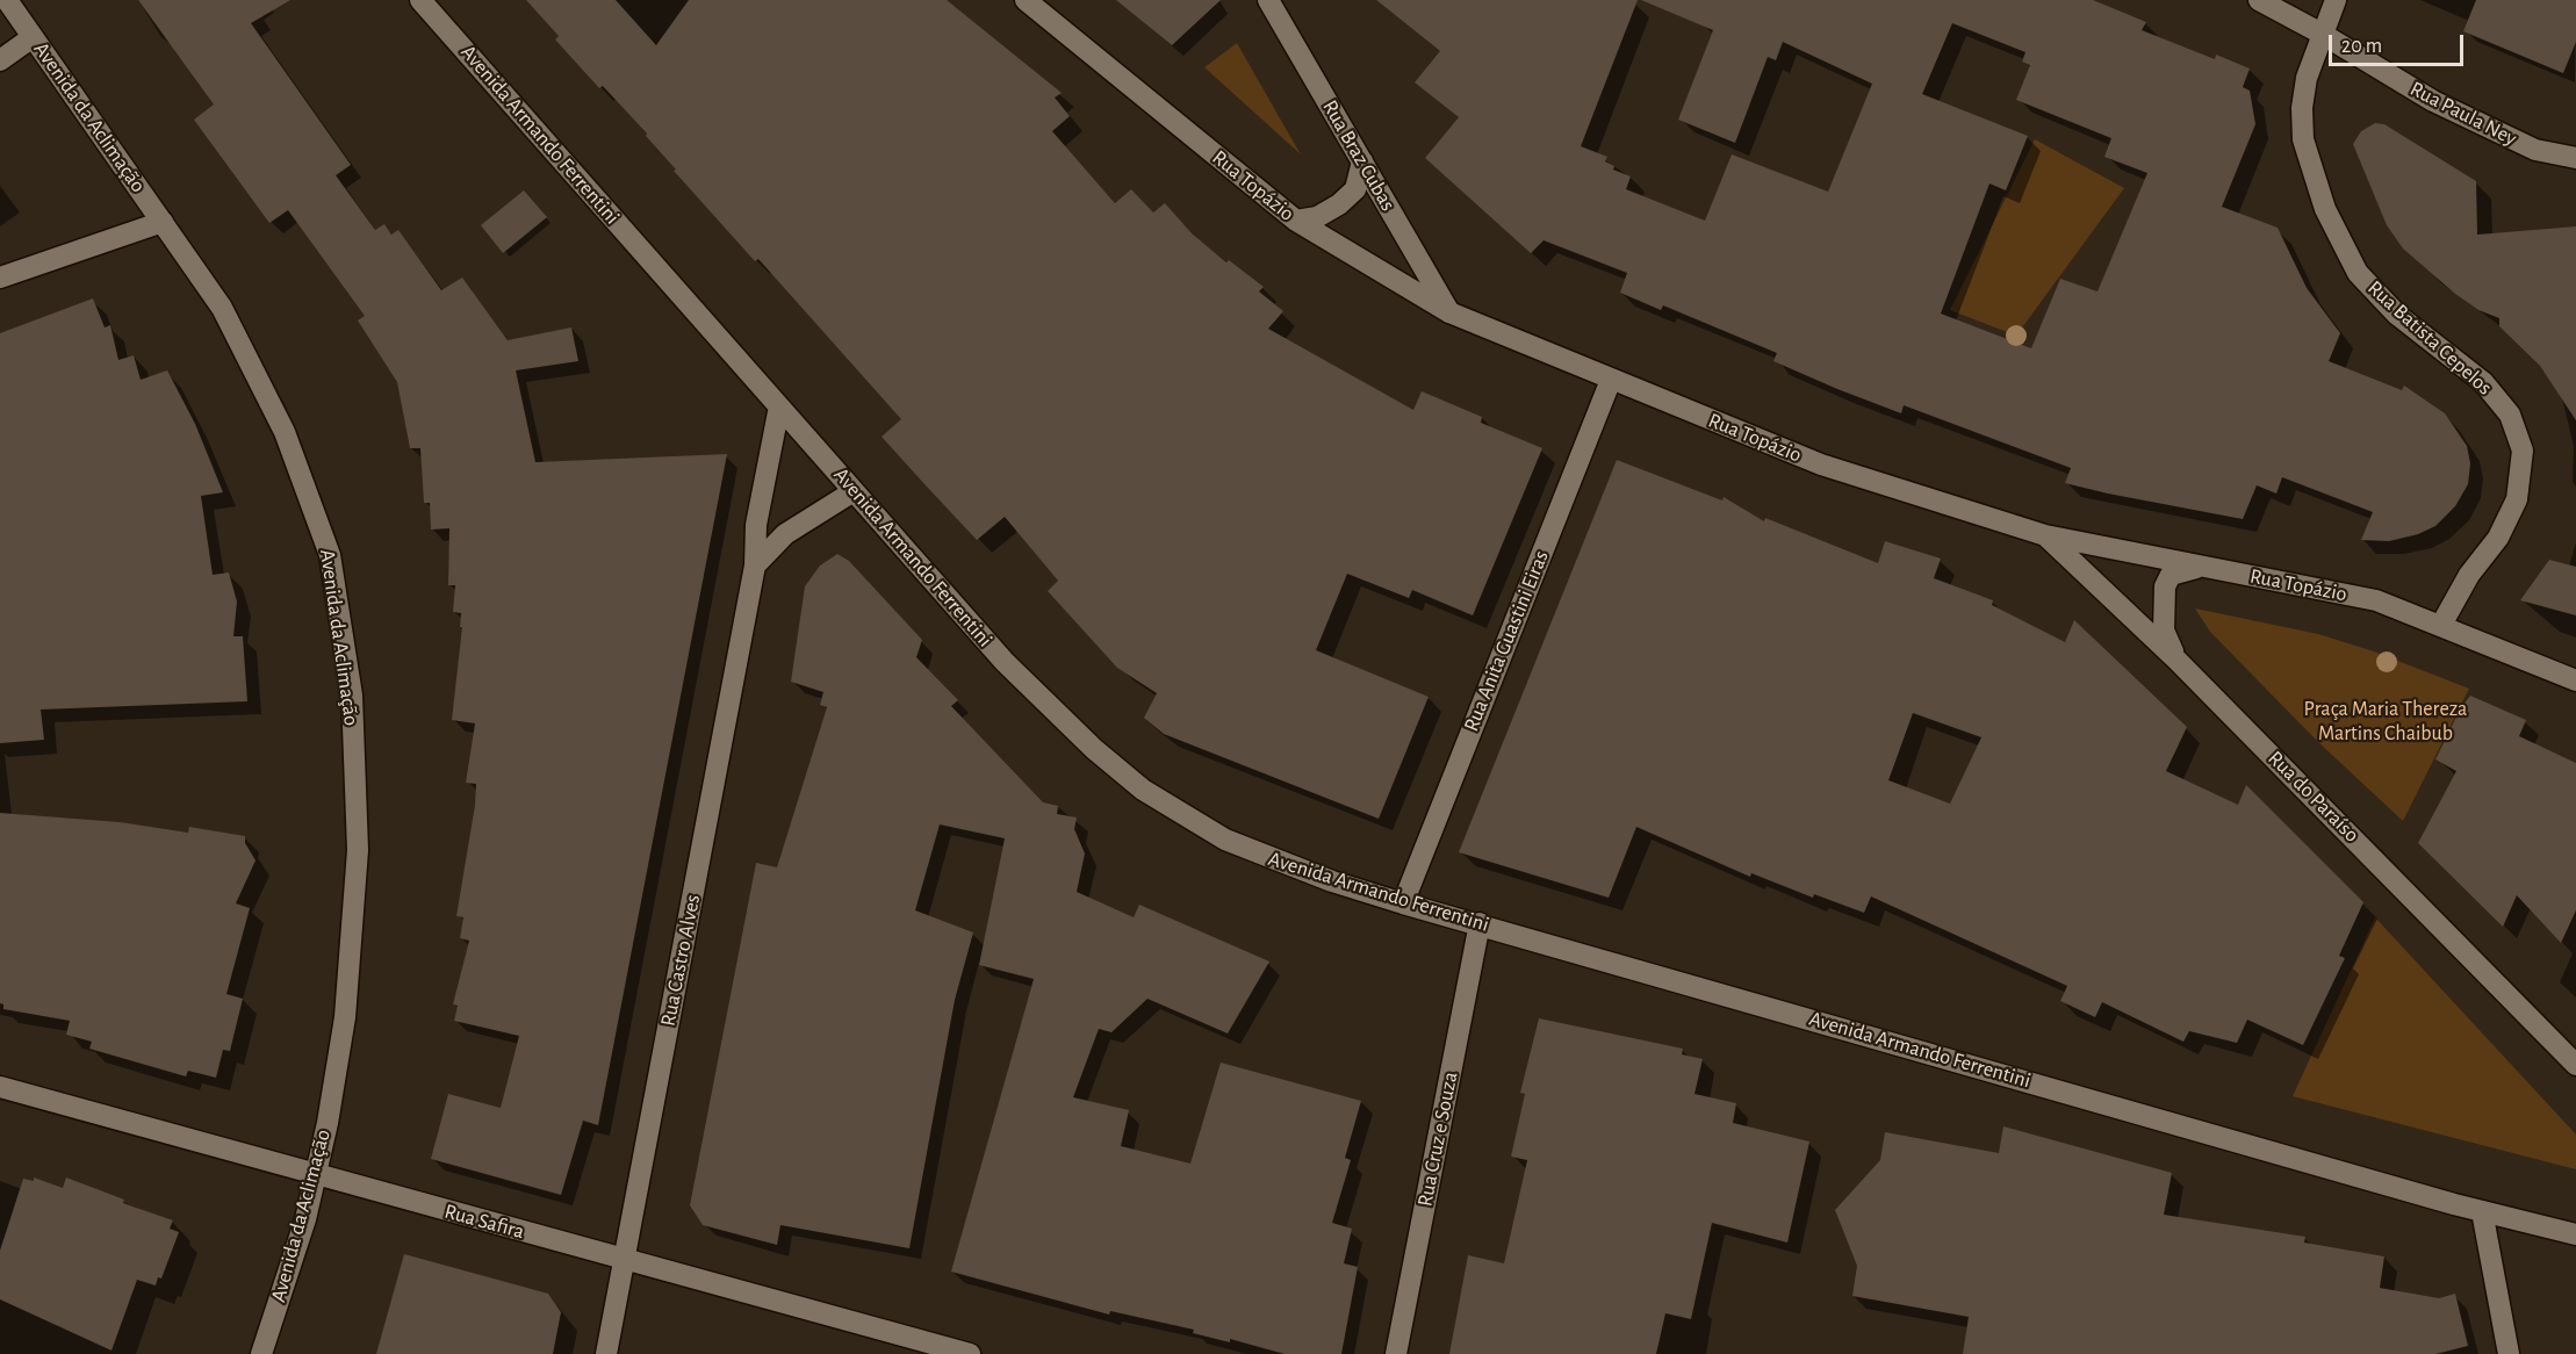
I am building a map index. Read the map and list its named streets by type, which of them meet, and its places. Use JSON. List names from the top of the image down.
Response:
{
  "streets": {
    "street": [
      "Rua Paula Ney",
      "Avenida da Aclimação",
      "Avenida Armando Ferrentini",
      "Rua Braz Cubas",
      "Rua Topázio",
      "Rua Batista Cepelos",
      "Rua Anita Guastini Eiras",
      "Rua do Paraíso",
      "Rua Castro Alves",
      "Rua Cruz e Souza",
      "Rua Safira"
    ]
  },
  "crossings": [
    ["Rua Paula Ney", "Rua Batista Cepelos"],
    ["Avenida da Aclimação", "Rua Safira"],
    ["Avenida Armando Ferrentini", "Rua Anita Guastini Eiras"],
    ["Avenida Armando Ferrentini", "Rua Castro Alves"],
    ["Avenida Armando Ferrentini", "Rua Cruz e Souza"],
    ["Rua Braz Cubas", "Rua Topázio"],
    ["Rua Topázio", "Rua Batista Cepelos"],
    ["Rua Topázio", "Rua Anita Guastini Eiras"],
    ["Rua Topázio", "Rua do Paraíso"],
    ["Rua Castro Alves", "Rua Safira"]
  ],
  "parks": ["Praça Maria Thereza Martins Chaibub"],
  "scale_bar": "20 m"
}
